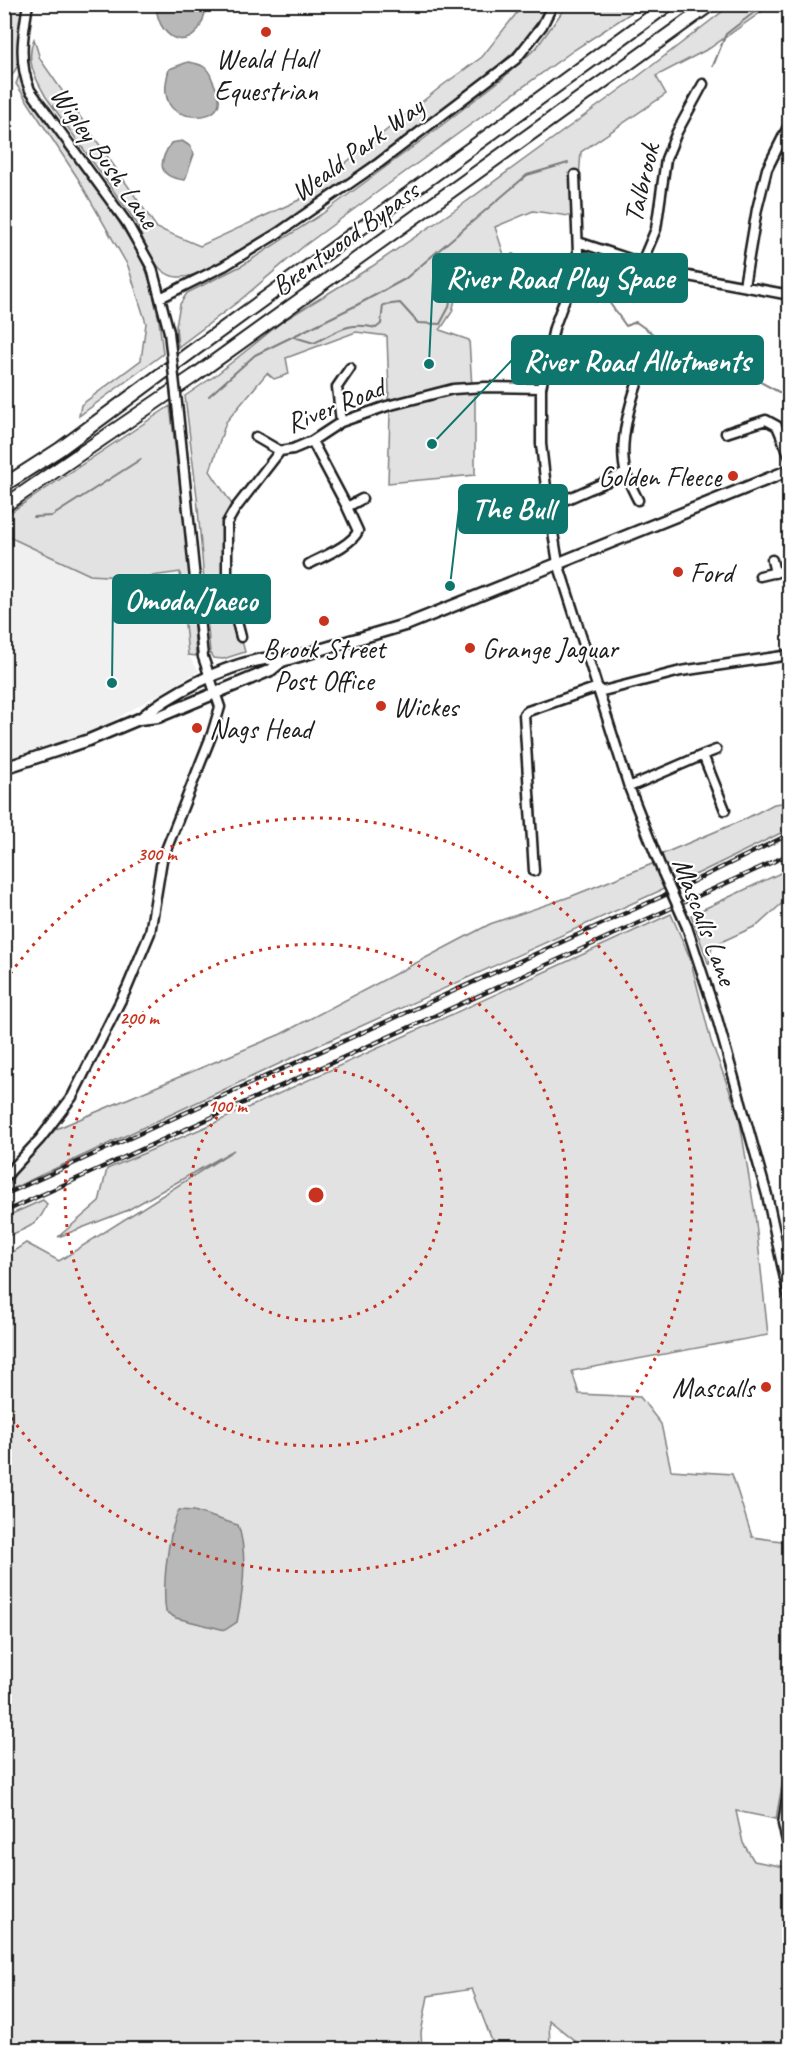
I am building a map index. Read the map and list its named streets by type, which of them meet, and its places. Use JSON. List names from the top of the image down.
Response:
{
  "streets": {
    "highway": ["Brentwood Bypass"],
    "street": [
      "Weald Park Way",
      "Wigley Bush Lane",
      "Talbrook",
      "River Road",
      "Mascalls Lane"
    ]
  },
  "crossings": [
    ["Weald Park Way", "Wigley Bush Lane"],
    ["River Road", "Mascalls Lane"]
  ],
  "places": [
    "Weald Hall Equestrian",
    "River Road Play Space",
    "River Road Allotments",
    "Golden Fleece",
    "Ford",
    "The Bull",
    "Brook Street Post Office",
    "Grange Jaguar",
    "Omoda/Jaeco",
    "Wickes",
    "Nags Head",
    "Mascalls"
  ],
  "rings": ["300 m", "200 m", "100 m"]
}
